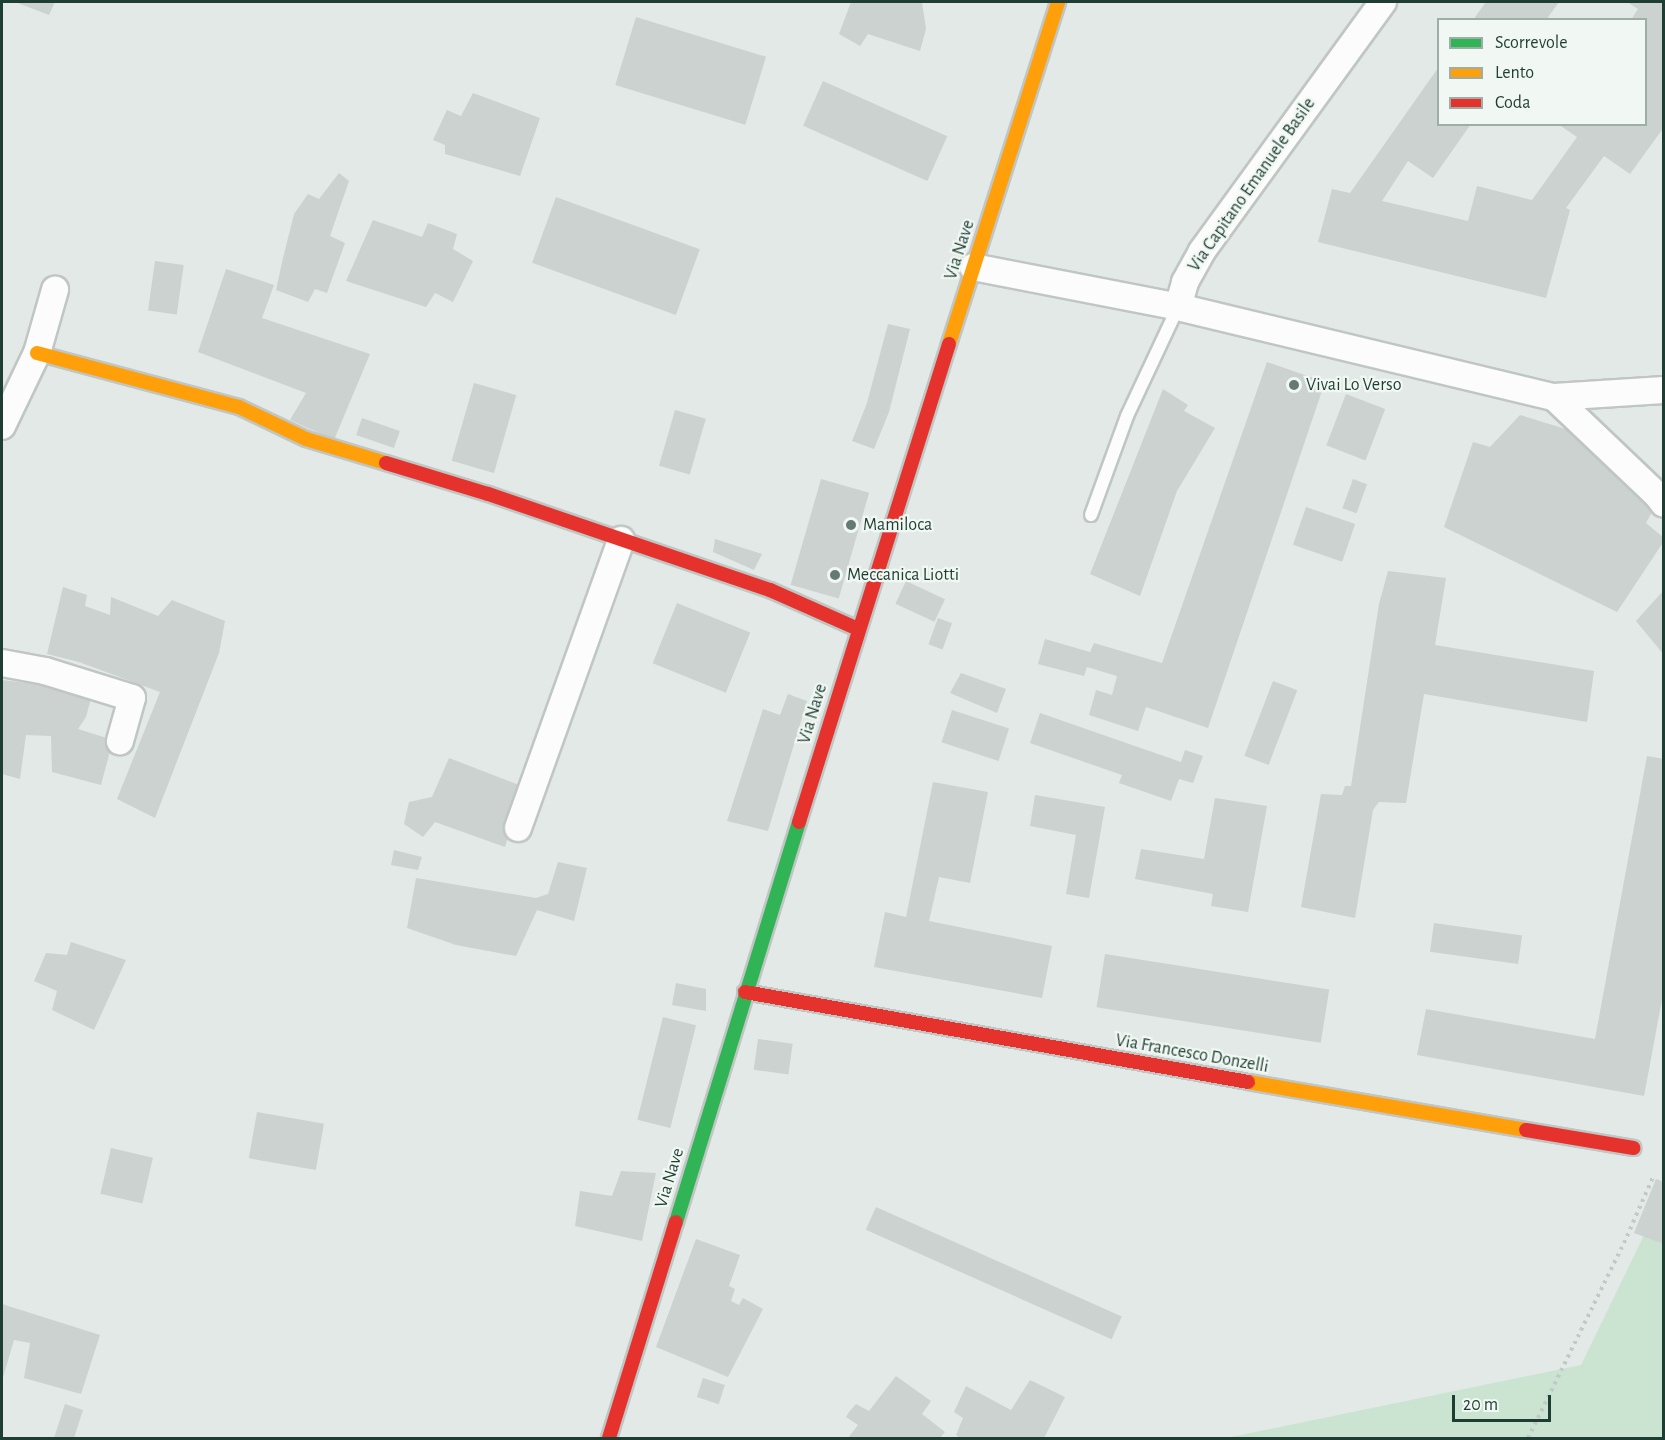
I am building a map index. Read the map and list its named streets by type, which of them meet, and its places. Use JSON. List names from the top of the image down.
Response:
{
  "streets": {
    "street": ["Via Capitano Emanuele Basile", "Via Nave", "Via Francesco Donzelli"]
  },
  "crossings": [
    ["Via Nave", "Via Francesco Donzelli"]
  ],
  "places": ["Vivai Lo Verso", "Mamiloca", "Meccanica Liotti"],
  "legend": ["Scorrevole", "Lento", "Coda"],
  "scale_bar": "20 m"
}
